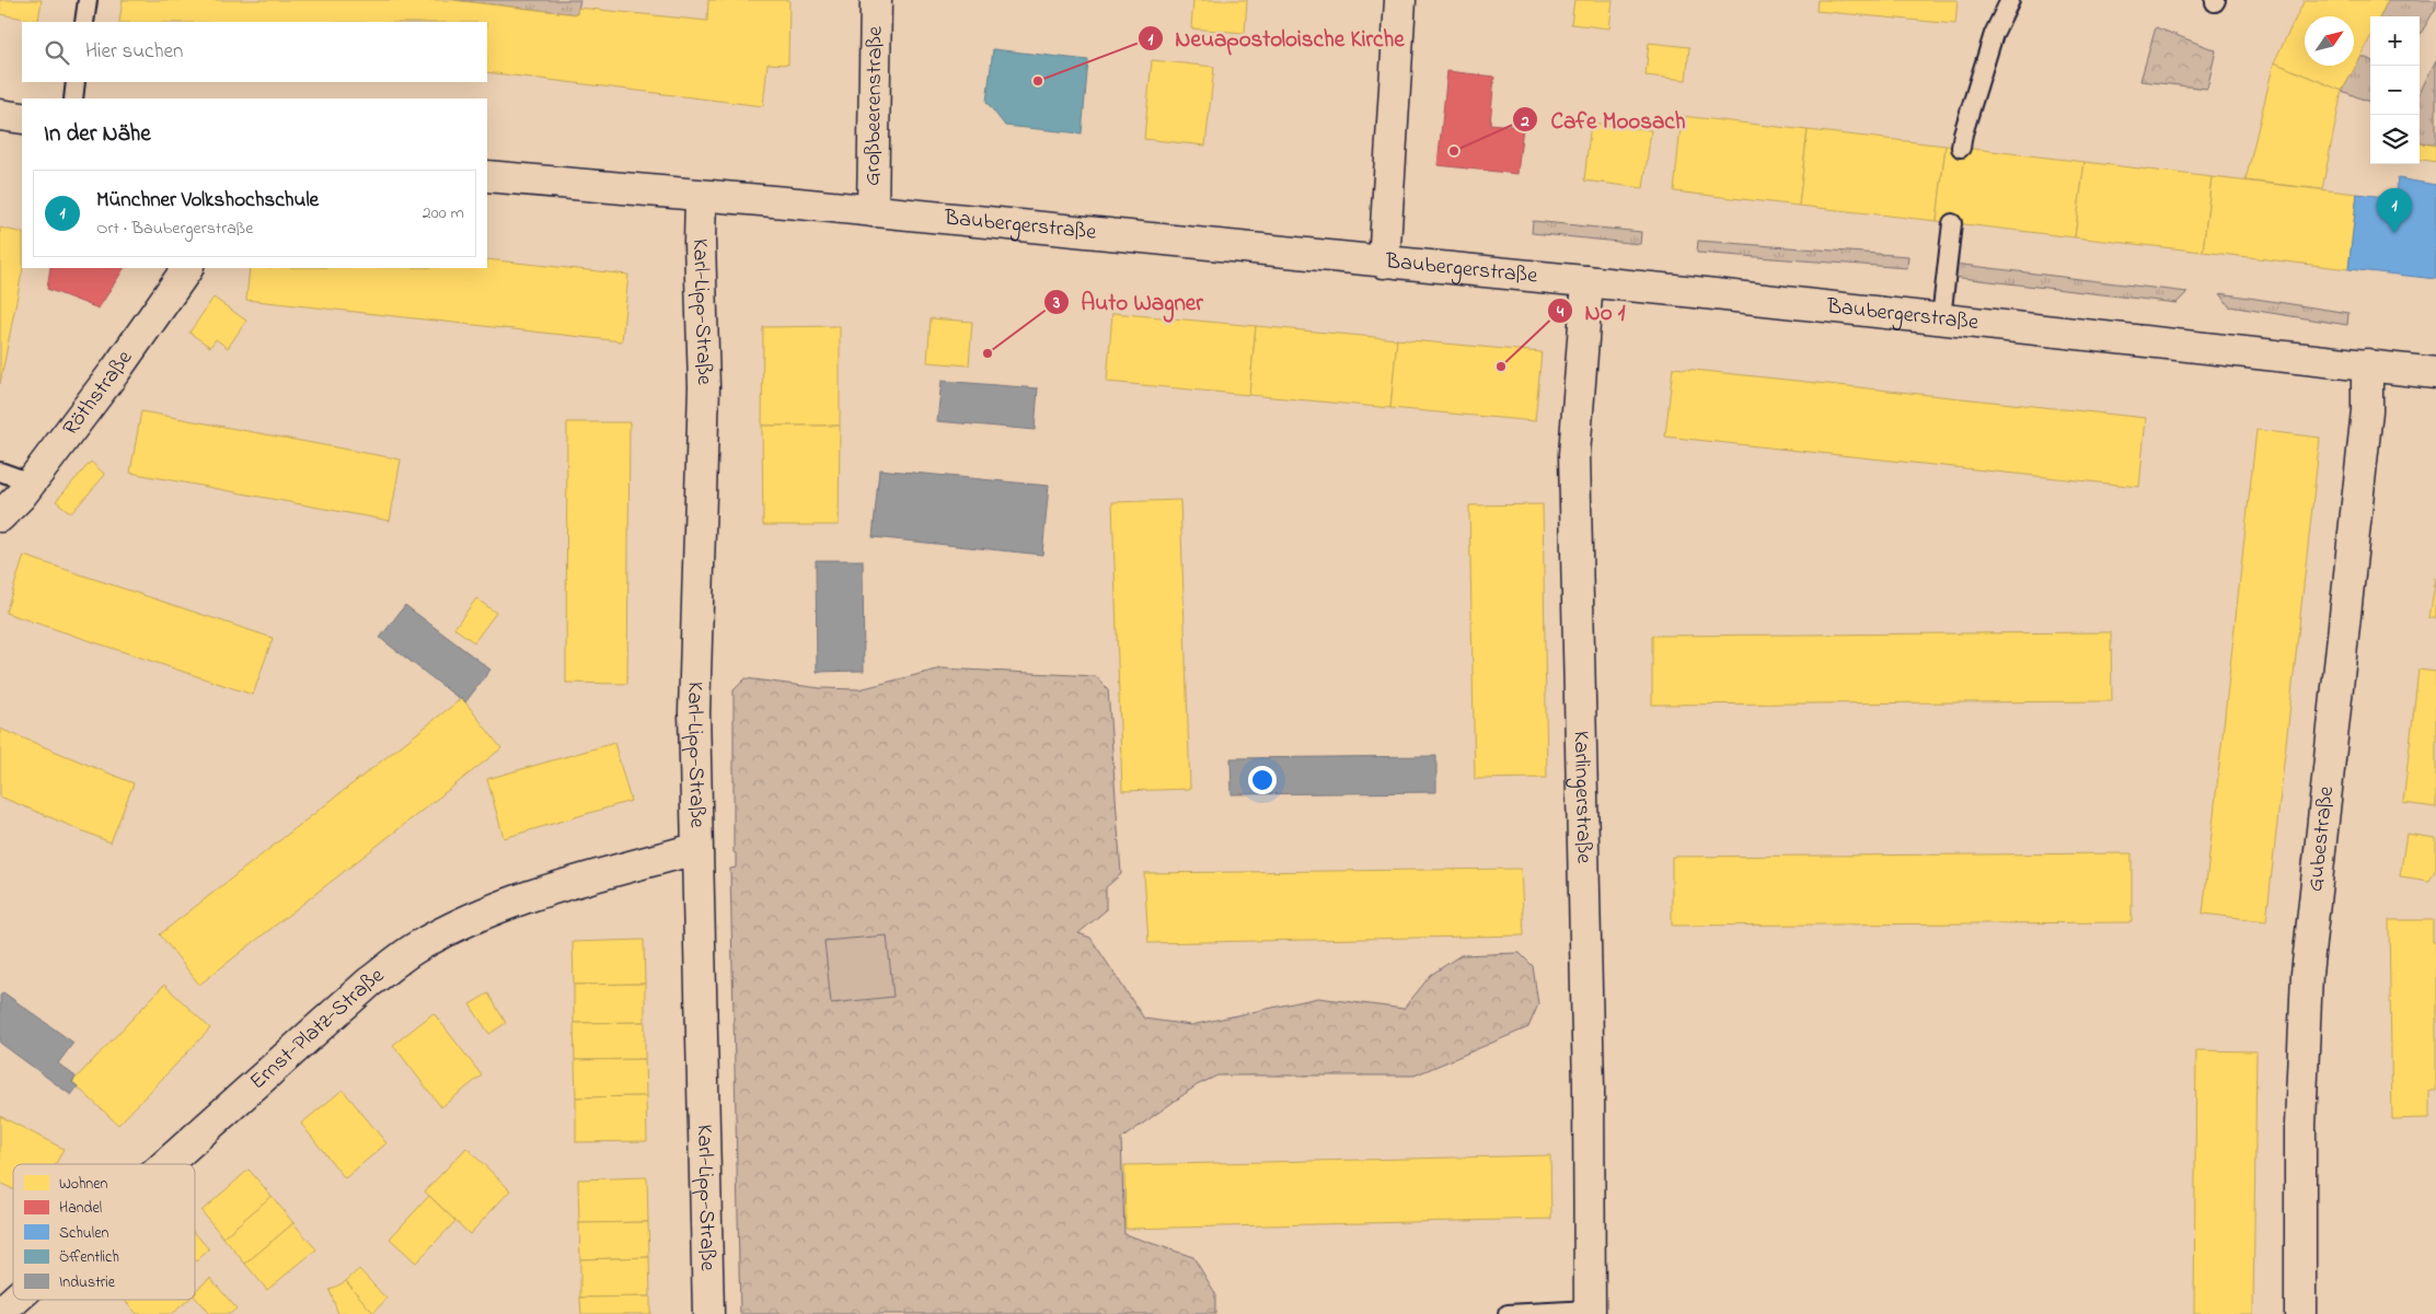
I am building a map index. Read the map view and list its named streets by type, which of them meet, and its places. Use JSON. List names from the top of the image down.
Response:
{
  "streets": {
    "street": [
      "Großbeerenstraße",
      "Baubergerstraße",
      "Karl-Lipp-Straße",
      "Röthstraße",
      "Karlingerstraße",
      "Gubestraße",
      "Ernst-Platz-Straße"
    ]
  },
  "crossings": [
    ["Großbeerenstraße", "Baubergerstraße"],
    ["Baubergerstraße", "Karl-Lipp-Straße"],
    ["Baubergerstraße", "Karlingerstraße"],
    ["Baubergerstraße", "Gubestraße"],
    ["Karl-Lipp-Straße", "Ernst-Platz-Straße"]
  ],
  "places": [
    "Neuapostoloische Kirche",
    "Cafe Moosach",
    "Auto Wagner",
    "No 1"
  ],
  "legend": [
    "Wohnen",
    "Handel",
    "Schulen",
    "Öffentlich",
    "Industrie"
  ],
  "north": "top right",
  "page": {
    "map_buttons": ["+", "−"],
    "search": "Hier suchen",
    "heading": "In der Nähe",
    "list": [
      {
        "mark": "1",
        "name": "Münchner Volkshochschule",
        "note": "Ort · Baubergerstraße",
        "value": "200 m"
      }
    ],
    "pins": "1"
  }
}
